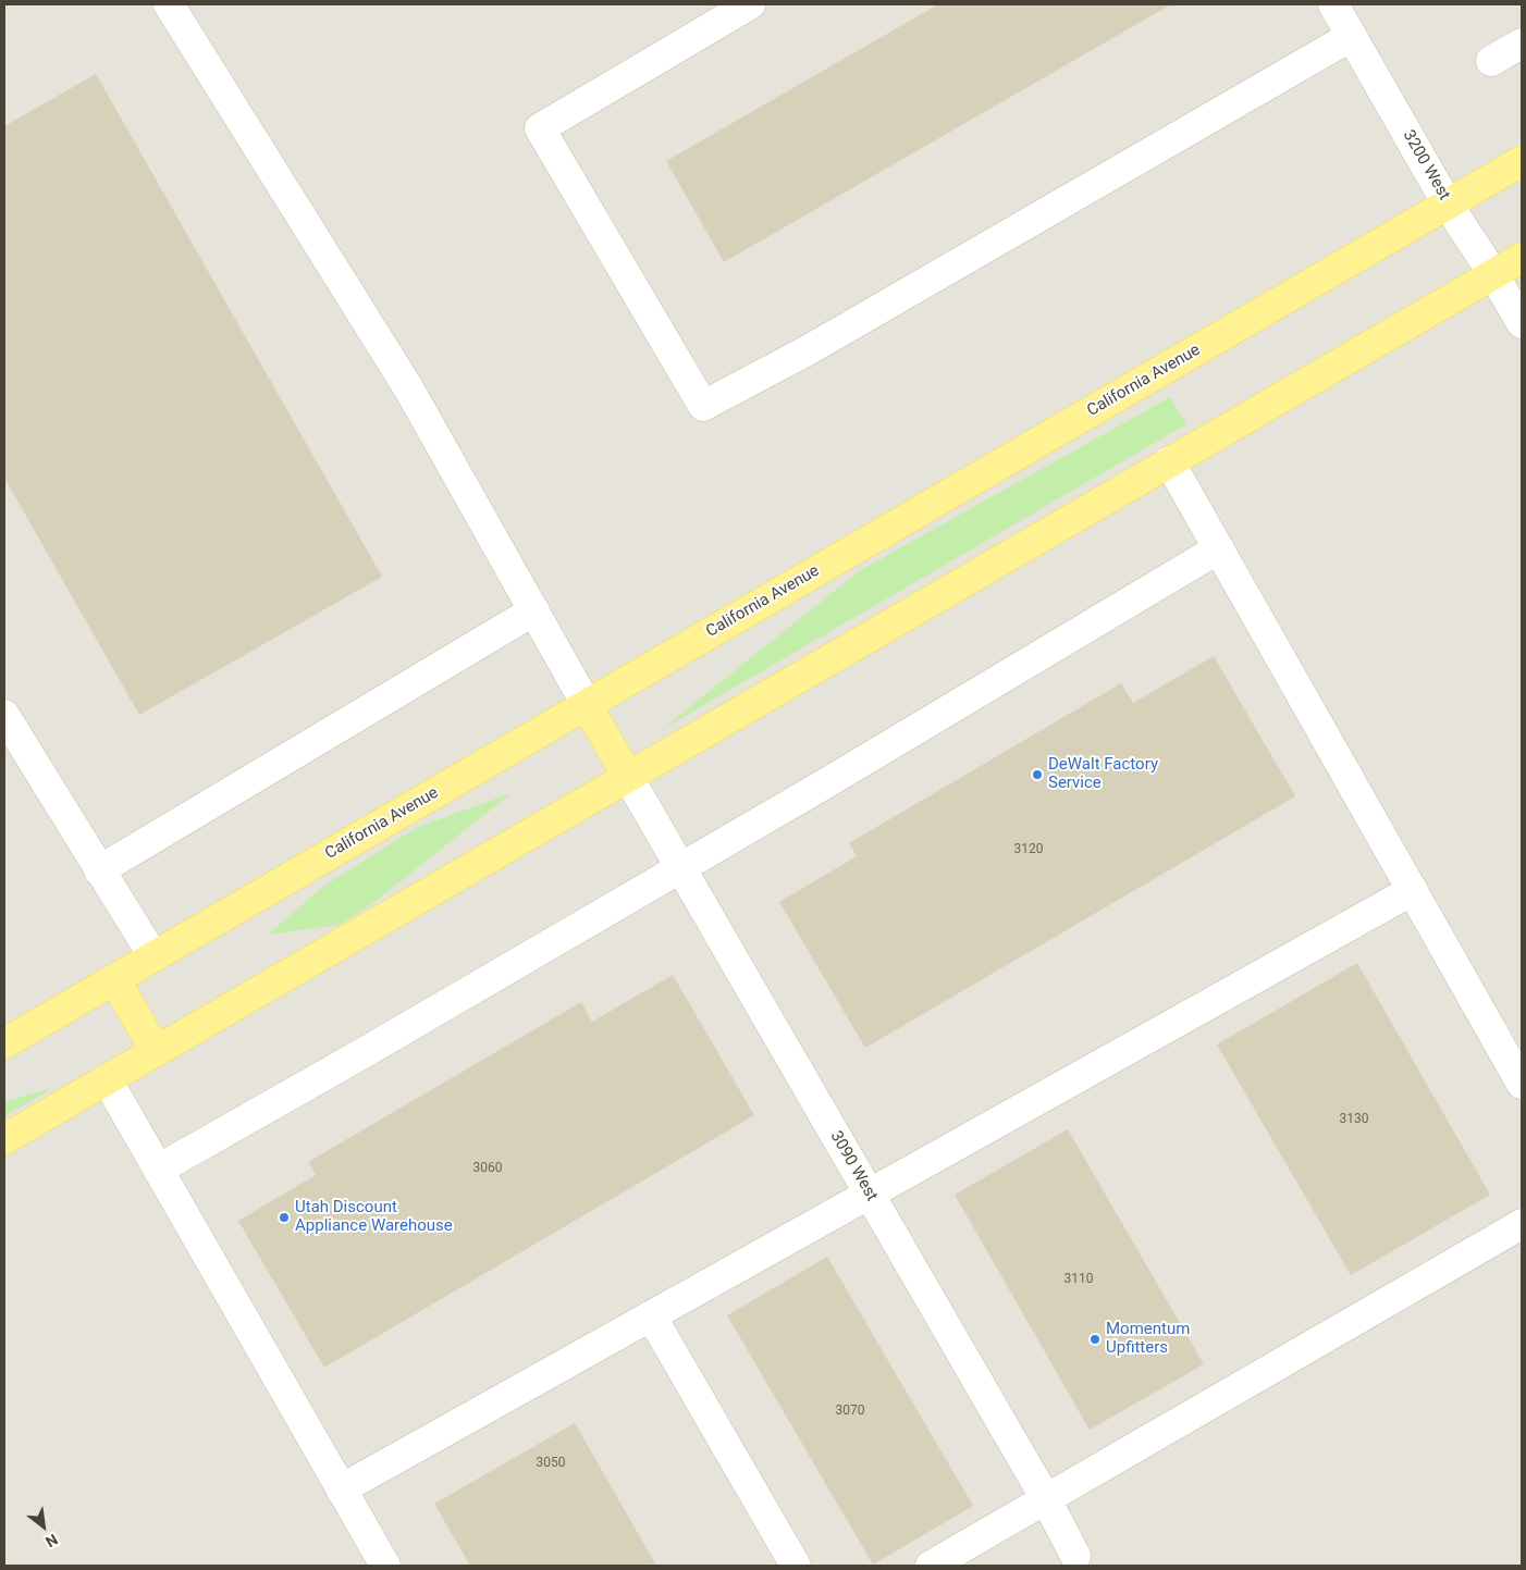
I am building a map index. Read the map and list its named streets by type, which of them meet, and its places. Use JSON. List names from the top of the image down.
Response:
{
  "streets": {
    "main road": ["California Avenue"],
    "street": ["3200 West", "3090 West"]
  },
  "crossings": [
    ["3200 West", "California Avenue"]
  ],
  "places": ["DeWalt Factory Service", "Utah Discount Appliance Warehouse", "Momentum Upfitters"],
  "house_numbers": [
    "3120",
    "3130",
    "3060",
    "3110",
    "3070",
    "3050"
  ],
  "north": "bottom right"
}
